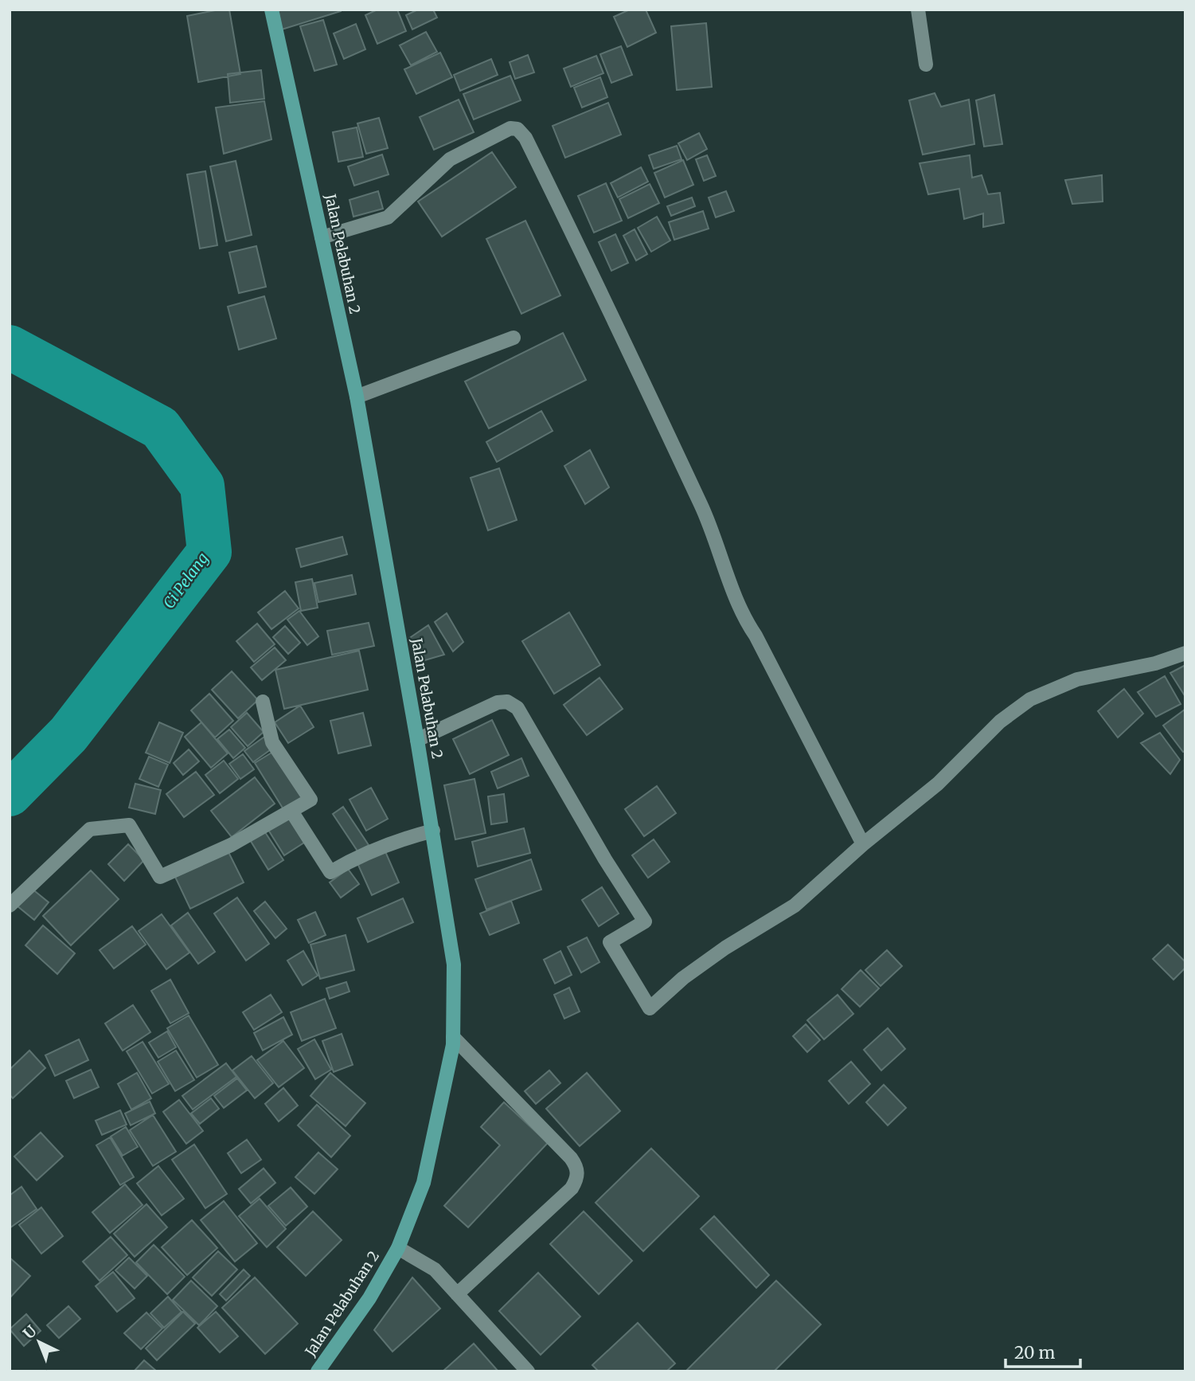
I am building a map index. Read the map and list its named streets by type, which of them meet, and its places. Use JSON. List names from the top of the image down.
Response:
{
  "streets": {
    "main road": ["Jalan Pelabuhan 2"]
  },
  "water": ["Ci Pelang"],
  "scale_bar": "20 m",
  "north": "top left"
}
